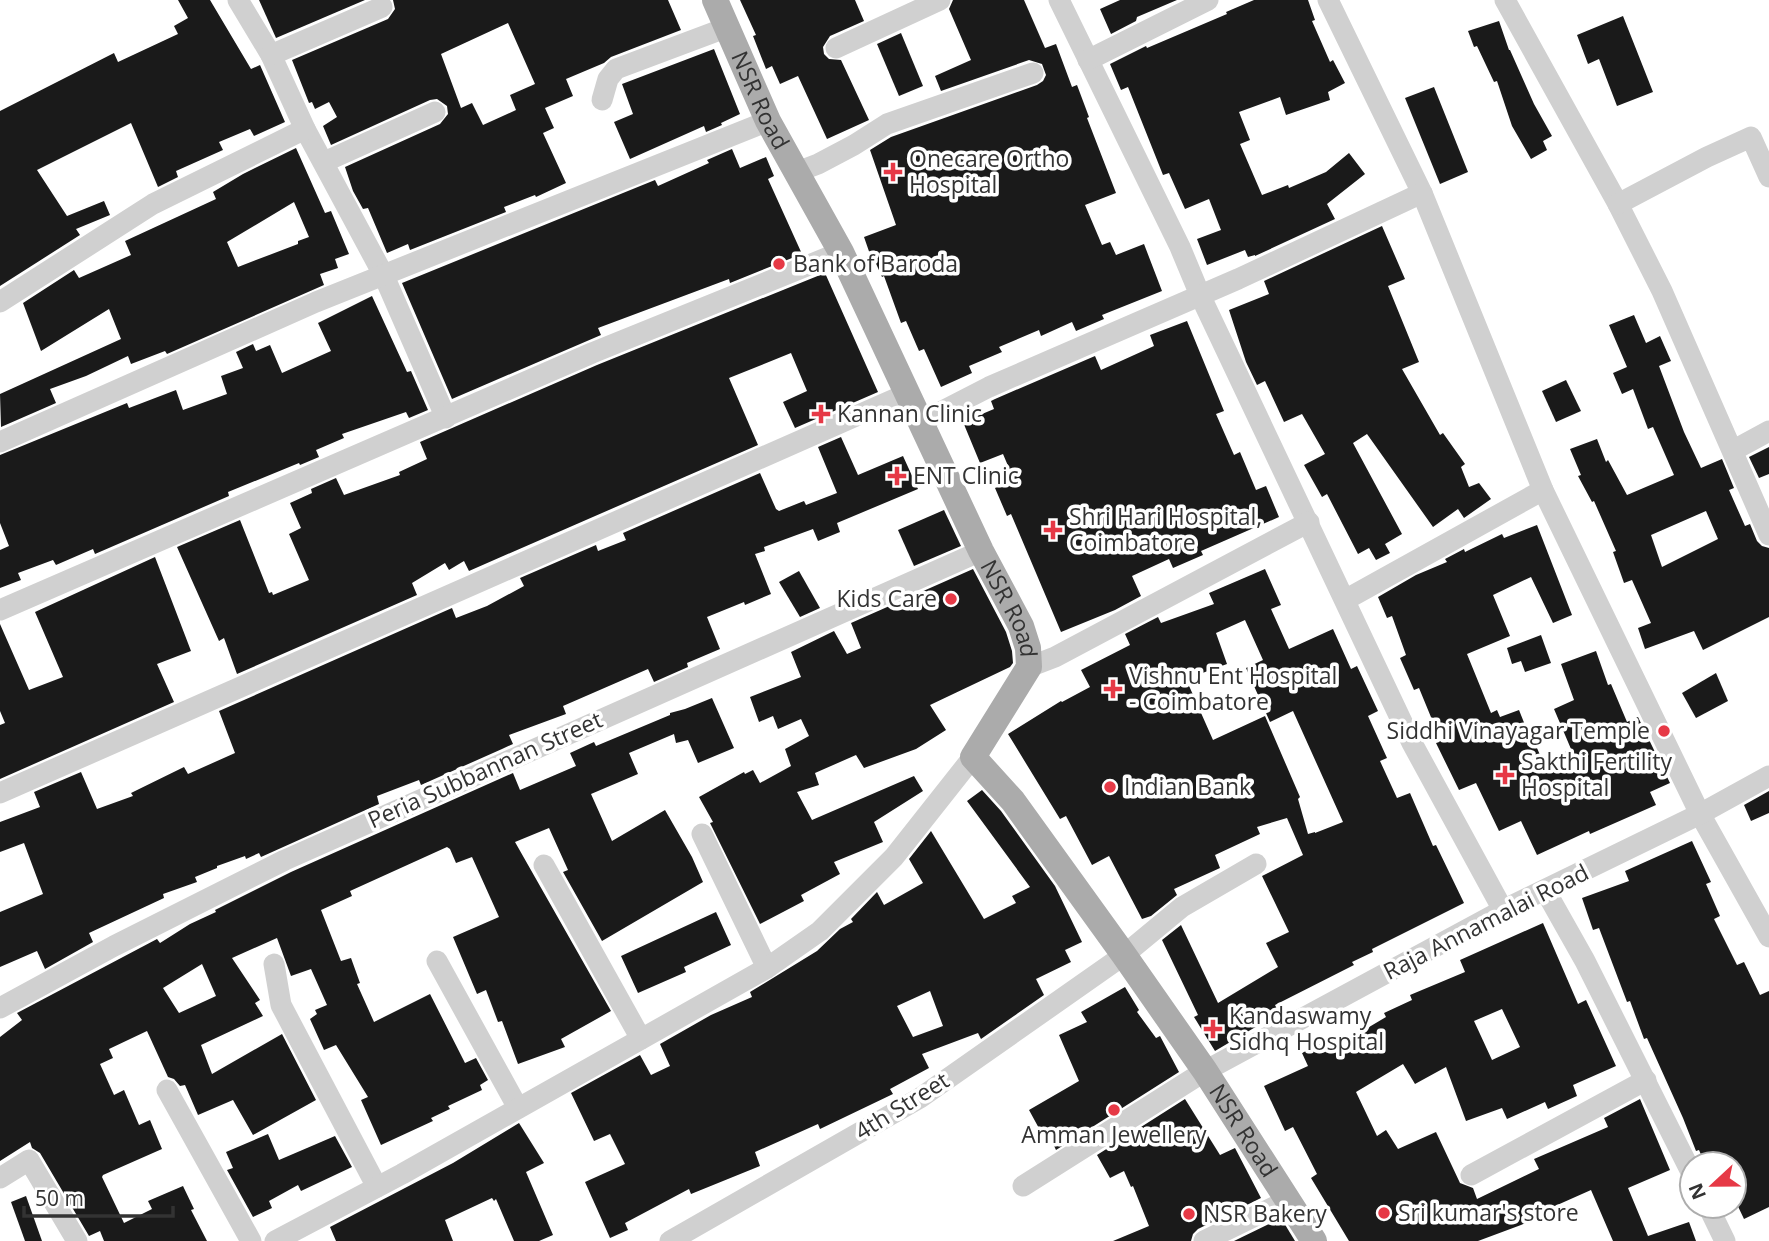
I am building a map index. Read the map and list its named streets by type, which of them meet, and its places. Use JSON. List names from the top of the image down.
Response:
{
  "streets": {
    "main road": ["NSR Road"],
    "street": ["Peria Subbannan Street", "Raja Annamalai Road", "4th Street"]
  },
  "crossings": [
    ["NSR Road", "Peria Subbannan Street"],
    ["NSR Road", "Raja Annamalai Road"],
    ["NSR Road", "4th Street"]
  ],
  "places": {
    "health": [
      "Onecare Ortho Hospital",
      "Kannan Clinic",
      "ENT Clinic",
      "Shri Hari Hospital, Coimbatore",
      "Vishnu Ent Hospital - Coimbatore",
      "Sakthi Fertility Hospital",
      "Kandaswamy Sidhq Hospital"
    ],
    "other": [
      "Bank of Baroda",
      "Kids Care",
      "Siddhi Vinayagar Temple",
      "Indian Bank",
      "Amman Jewellery",
      "Sri kumar's store",
      "NSR Bakery"
    ]
  },
  "scale_bar": "50 m",
  "north": "left"
}
